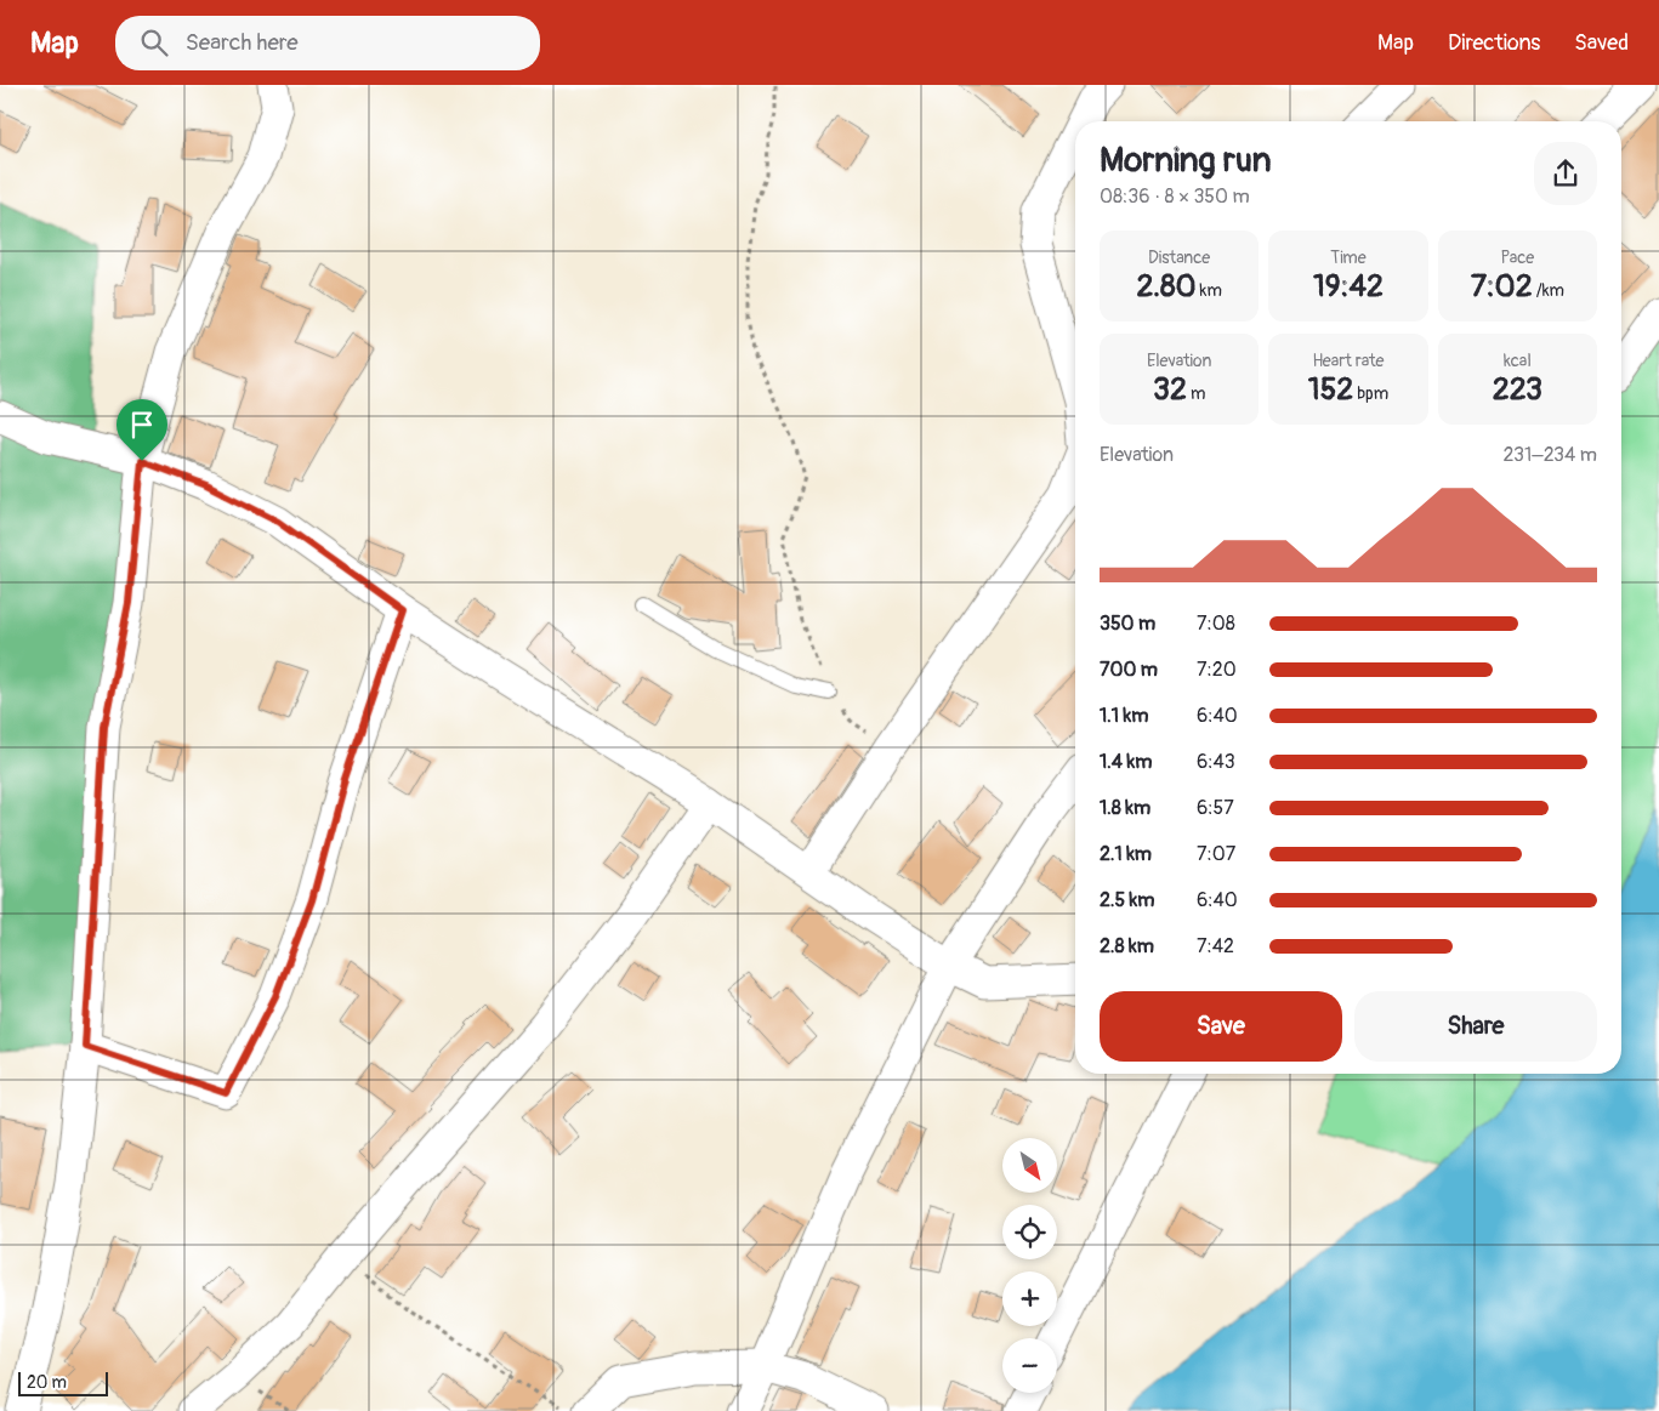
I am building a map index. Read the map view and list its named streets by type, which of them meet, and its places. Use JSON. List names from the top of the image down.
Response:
{
  "scale_bar": "20 m",
  "north": "bottom right",
  "page": {
    "header": "Map",
    "search": "Search here",
    "nav": ["Map", "Directions", "Saved"],
    "heading": ["Morning run", "08:36 · 8 × 350 m"],
    "stats": [
      ["Distance", "2.80 km"],
      ["Time", "19:42"],
      ["Pace", "7:02 /km"],
      ["Elevation", "32 m"],
      ["Heart rate", "152 bpm"],
      ["kcal", "223"]
    ],
    "chart": ["Elevation", "231–234 m"],
    "list": [
      {
        "name": "350 m",
        "note": "7:08"
      },
      {
        "name": "700 m",
        "note": "7:20"
      },
      {
        "name": "1.1 km",
        "note": "6:40"
      },
      {
        "name": "1.4 km",
        "note": "6:43"
      },
      {
        "name": "1.8 km",
        "note": "6:57"
      },
      {
        "name": "2.1 km",
        "note": "7:07"
      },
      {
        "name": "2.5 km",
        "note": "6:40"
      },
      {
        "name": "2.8 km",
        "note": "7:42"
      }
    ],
    "buttons": ["Save", "Share"],
    "map_buttons": ["+", "−"],
    "scale": "20 m"
  }
}
